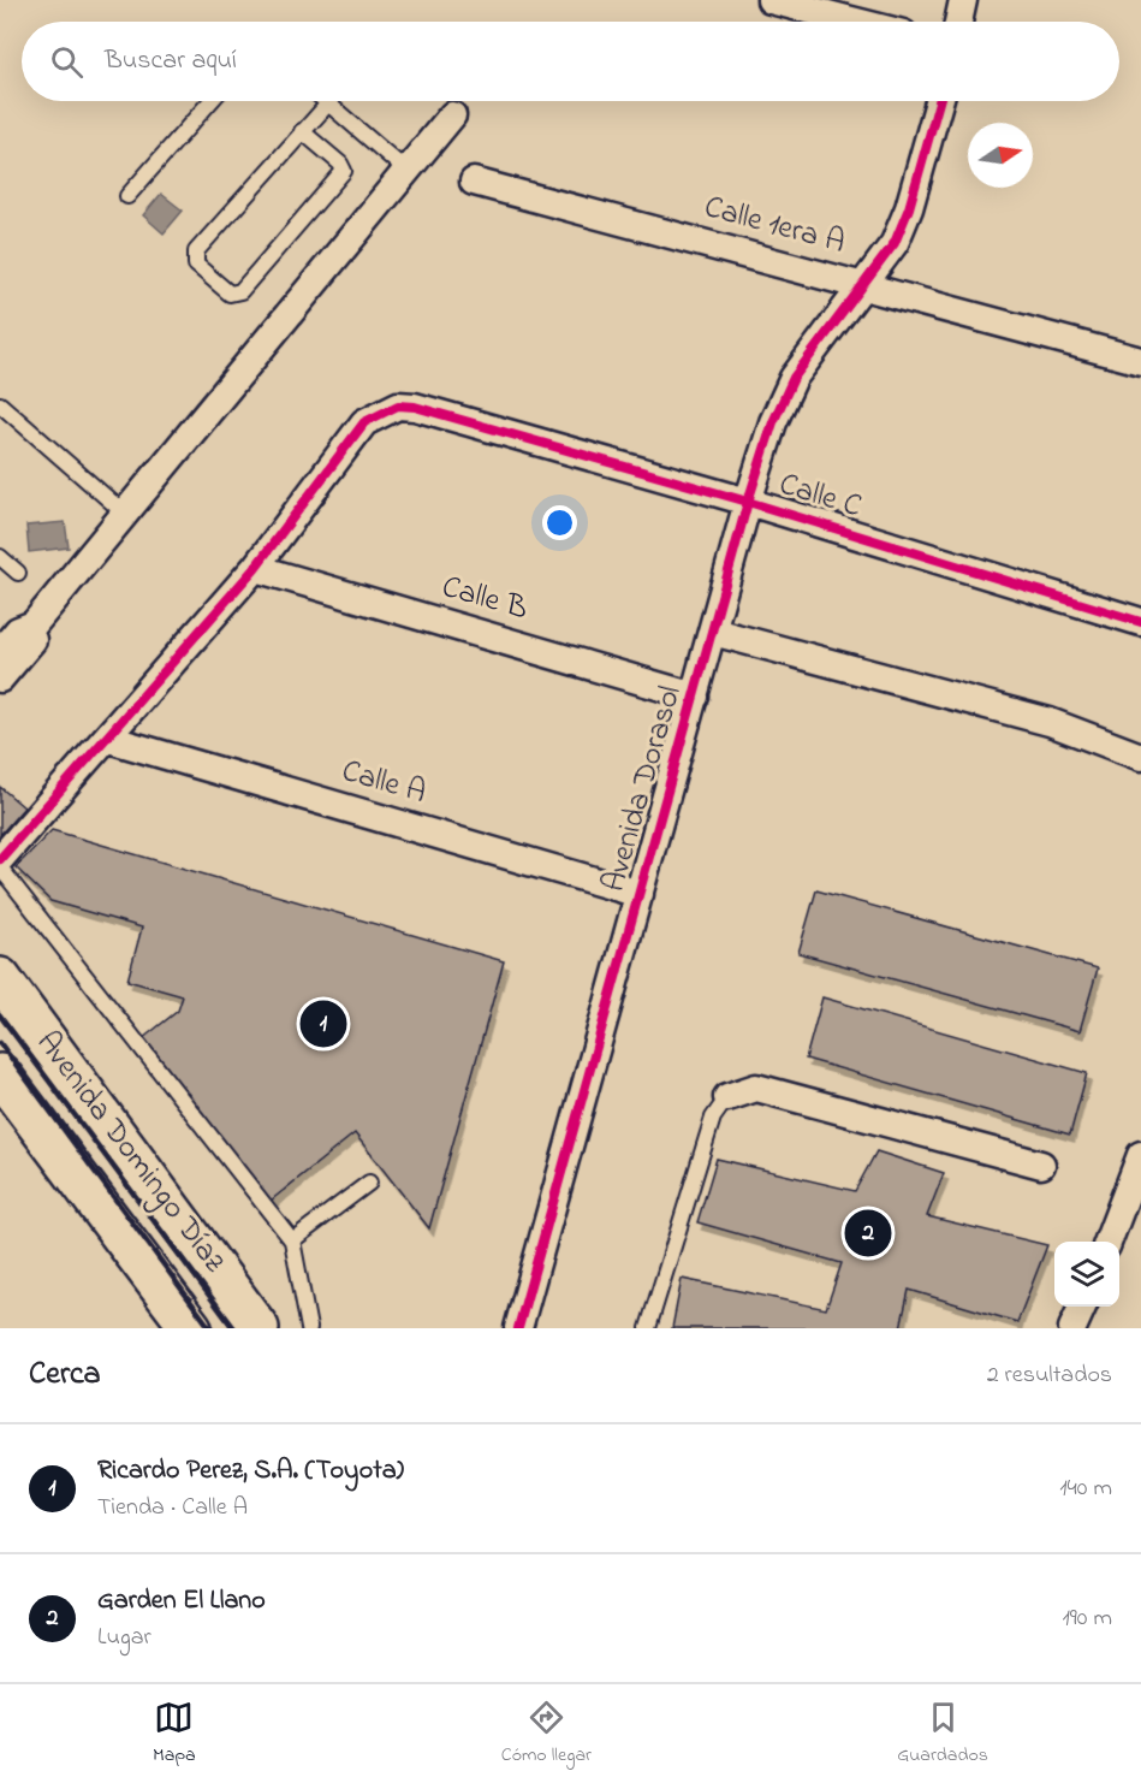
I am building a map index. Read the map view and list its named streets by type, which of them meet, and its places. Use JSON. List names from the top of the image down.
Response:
{
  "streets": {
    "main road": ["Avenida Domingo Díaz"],
    "street": [
      "Calle 1era A",
      "Calle C",
      "Calle B",
      "Calle A",
      "Avenida Dorasol"
    ]
  },
  "crossings": [
    ["Calle 1era A", "Avenida Dorasol"],
    ["Calle C", "Calle B"],
    ["Calle C", "Avenida Dorasol"],
    ["Calle B", "Avenida Dorasol"],
    ["Calle A", "Avenida Dorasol"]
  ],
  "north": "right",
  "page": {
    "search": "Buscar aquí",
    "pins": ["1", "2"],
    "heading": ["Cerca", "2 resultados"],
    "list": [
      {
        "mark": "1",
        "name": "Ricardo Perez, S.A. (Toyota)",
        "note": "Tienda · Calle A",
        "value": "140 m"
      },
      {
        "mark": "2",
        "name": "Garden El Llano",
        "note": "Lugar",
        "value": "190 m"
      }
    ],
    "nav": ["Mapa", "Cómo llegar", "Guardados"]
  }
}
